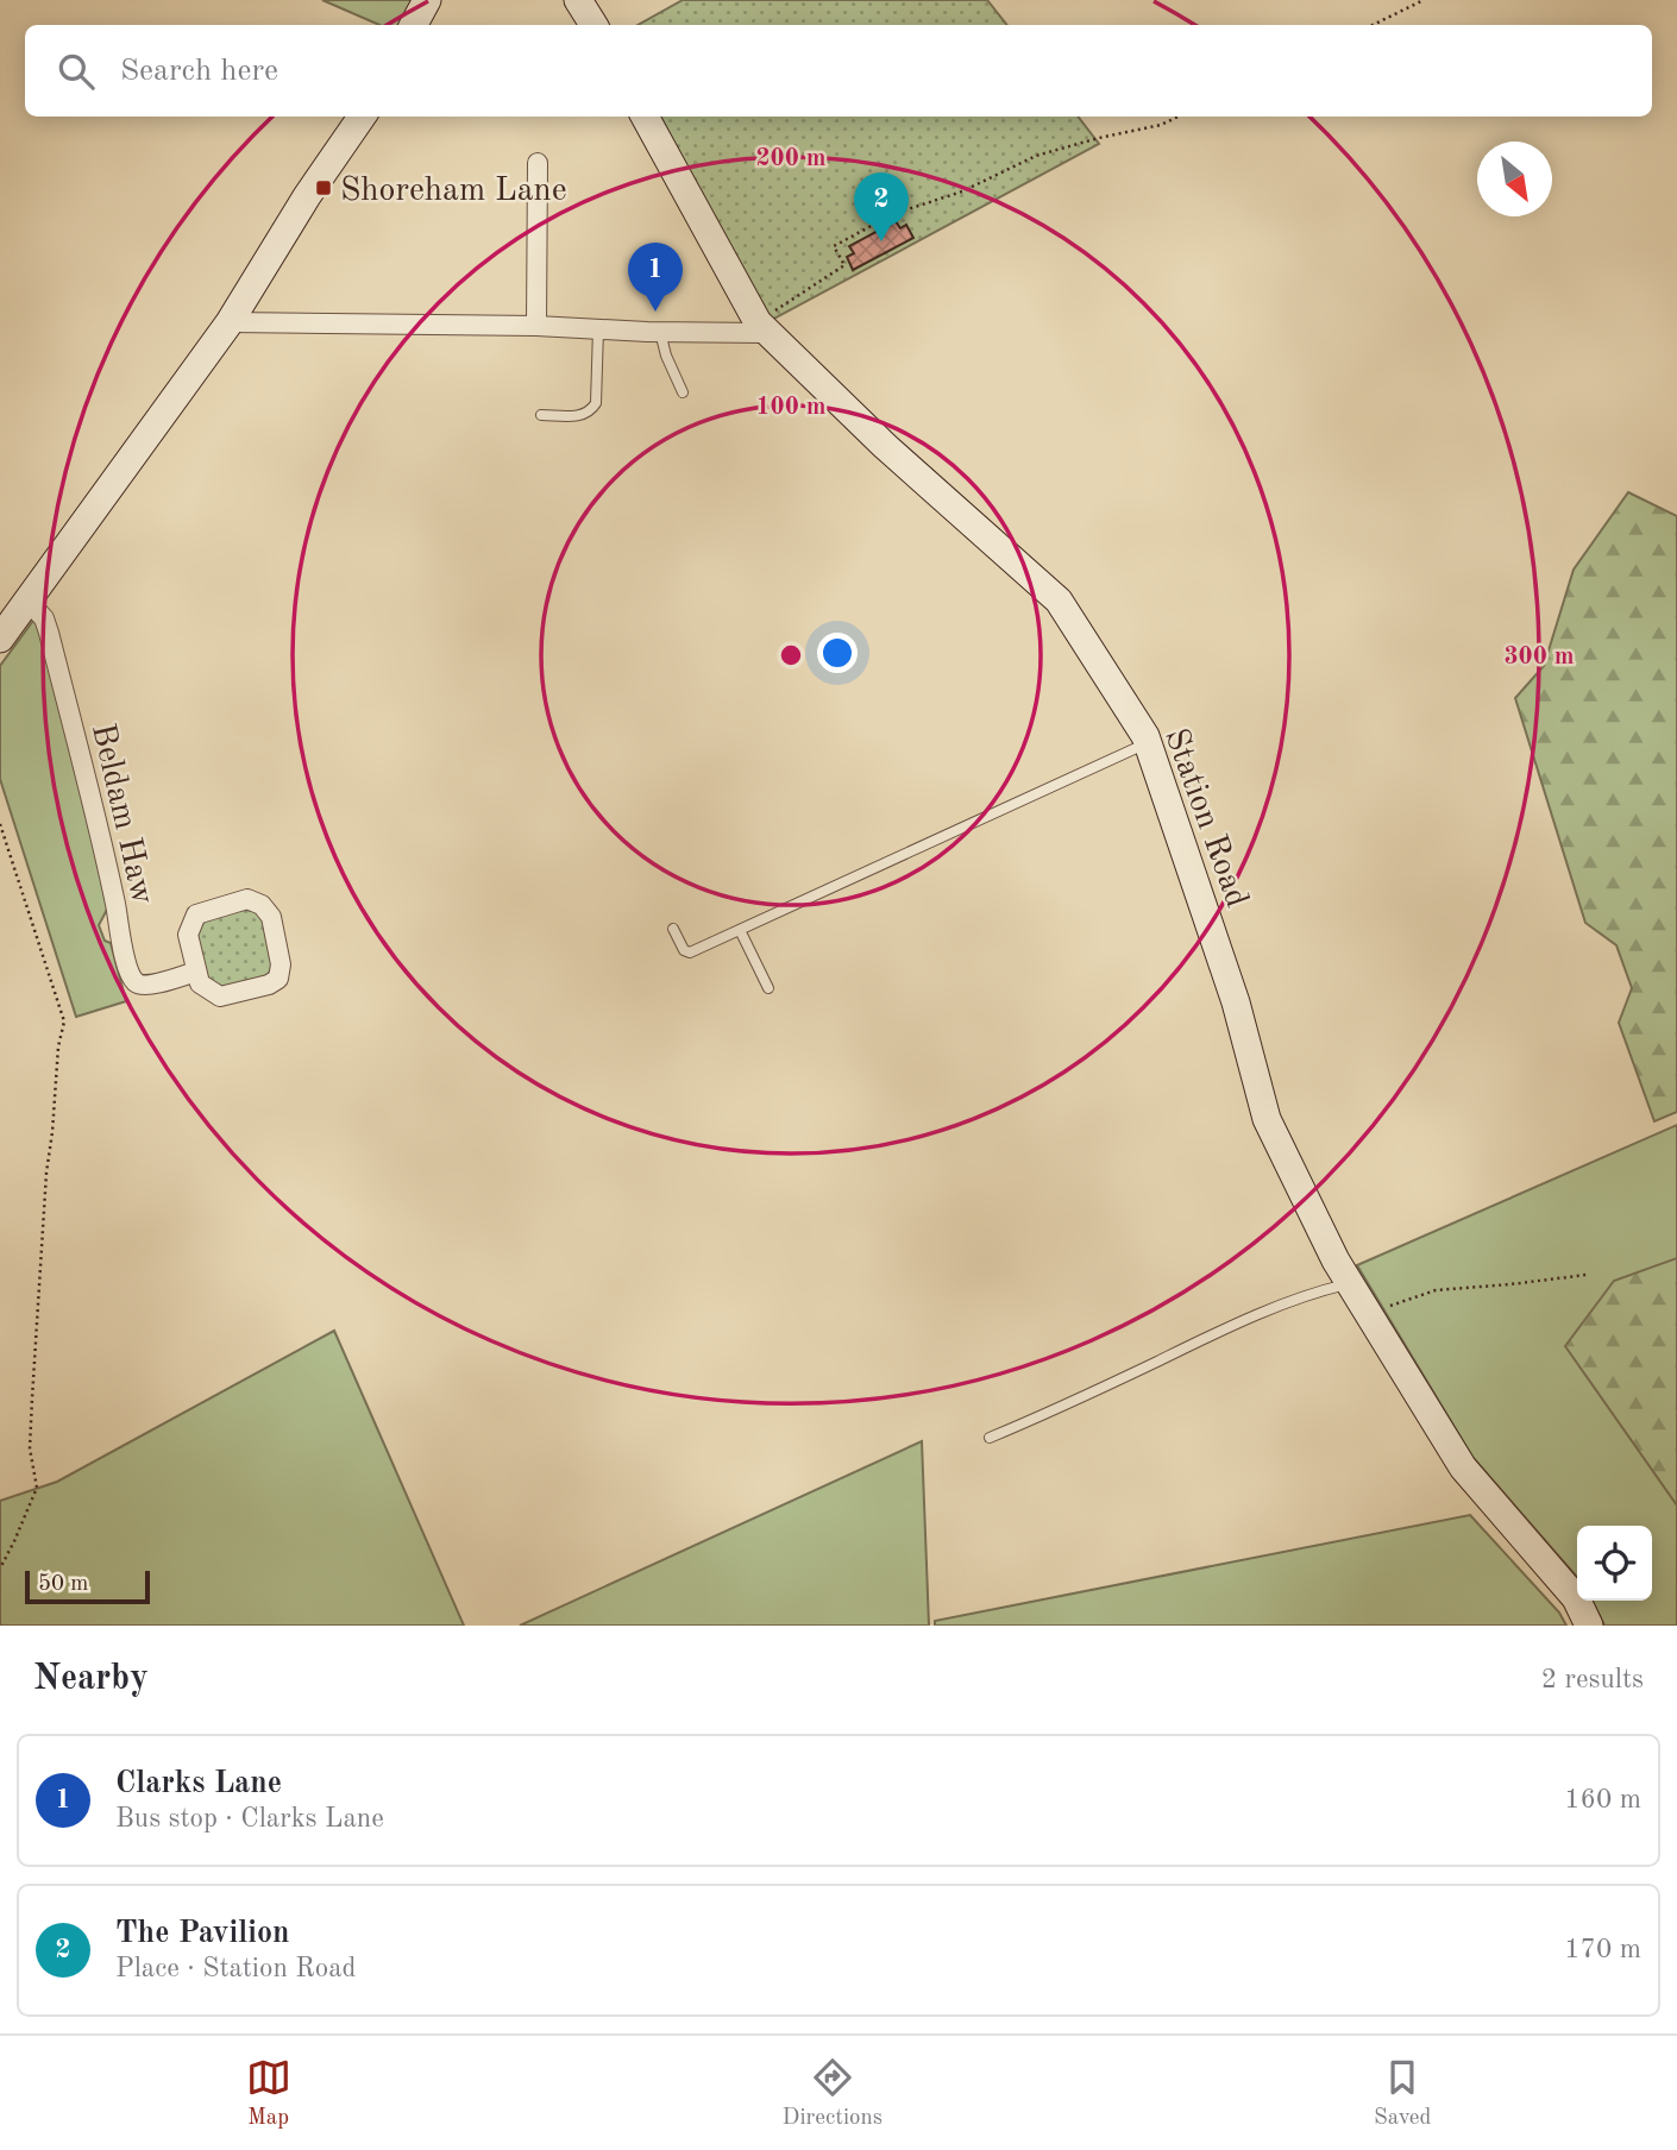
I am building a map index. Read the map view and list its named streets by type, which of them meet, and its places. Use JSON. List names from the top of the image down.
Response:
{
  "streets": {
    "street": ["Beldam Haw", "Station Road"]
  },
  "places": {
    "transit": ["Shoreham Lane"]
  },
  "scale_bar": "50 m",
  "north": "bottom right",
  "page": {
    "search": "Search here",
    "pins": ["2", "1"],
    "scale": "50 m",
    "heading": ["Nearby", "2 results"],
    "list": [
      {
        "mark": "1",
        "name": "Clarks Lane",
        "note": "Bus stop · Clarks Lane",
        "value": "160 m"
      },
      {
        "mark": "2",
        "name": "The Pavilion",
        "note": "Place · Station Road",
        "value": "170 m"
      }
    ],
    "nav": ["Map", "Directions", "Saved"]
  },
  "rings": ["200 m", "100 m", "300 m"]
}
